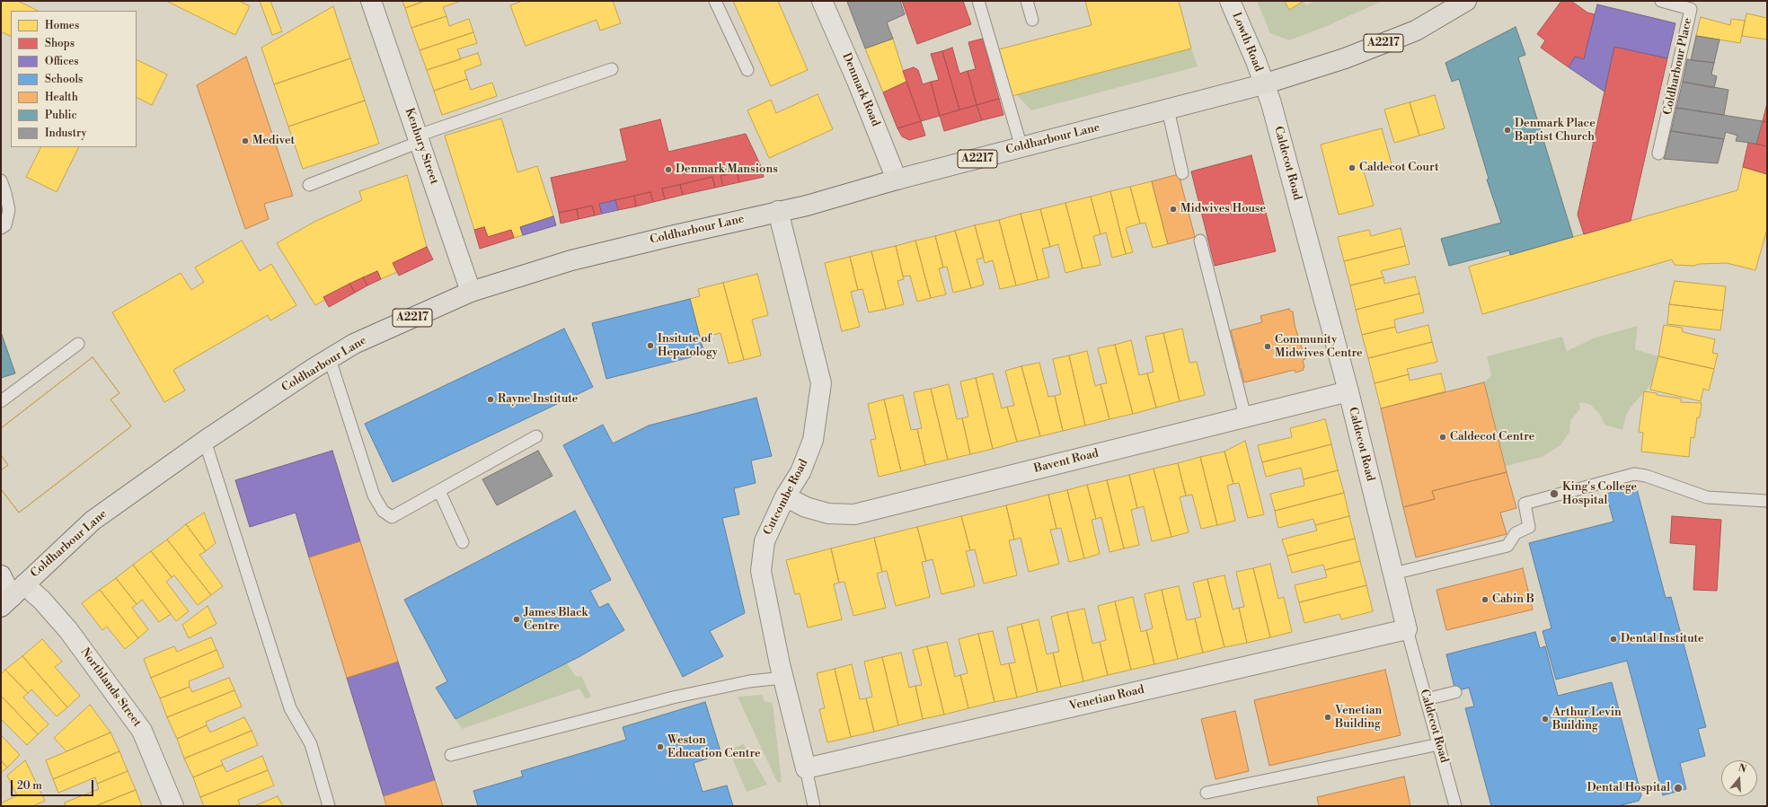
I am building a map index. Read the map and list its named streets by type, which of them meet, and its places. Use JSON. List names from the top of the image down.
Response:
{
  "streets": {
    "main road": ["A2217", "Coldharbour Lane"],
    "street": [
      "Lowth Road",
      "Denmark Road",
      "Kenbury Street",
      "Caldecot Road",
      "Bavent Road",
      "Cutcombe Road",
      "Northlands Street",
      "Venetian Road"
    ],
    "lane": ["Coldharbour Place"]
  },
  "crossings": [
    ["Lowth Road", "Coldharbour Lane"],
    ["Lowth Road", "Caldecot Road"],
    ["Denmark Road", "Coldharbour Lane"],
    ["Coldharbour Lane", "Kenbury Street"],
    ["Coldharbour Lane", "Caldecot Road"],
    ["Coldharbour Lane", "Cutcombe Road"],
    ["Coldharbour Lane", "Northlands Street"],
    ["Caldecot Road", "Bavent Road"],
    ["Caldecot Road", "Venetian Road"],
    ["Bavent Road", "Cutcombe Road"],
    ["Cutcombe Road", "Venetian Road"]
  ],
  "places": [
    "Denmark Place Baptist Church",
    "Medivet",
    "Caldecot Court",
    "Denmark Mansions",
    "Midwives House",
    "Insitute of Hepatology",
    "Community Midwives Centre",
    "Rayne Institute",
    "Caldecot Centre",
    "King's College Hospital",
    "Cabin B",
    "James Black Centre",
    "Dental Institute",
    "Venetian Building",
    "Arthur Levin Building",
    "Weston Education Centre",
    "Dental Hospital"
  ],
  "legend": [
    "Homes",
    "Shops",
    "Offices",
    "Schools",
    "Health",
    "Public",
    "Industry"
  ],
  "scale_bar": "20 m",
  "north": "top"
}
